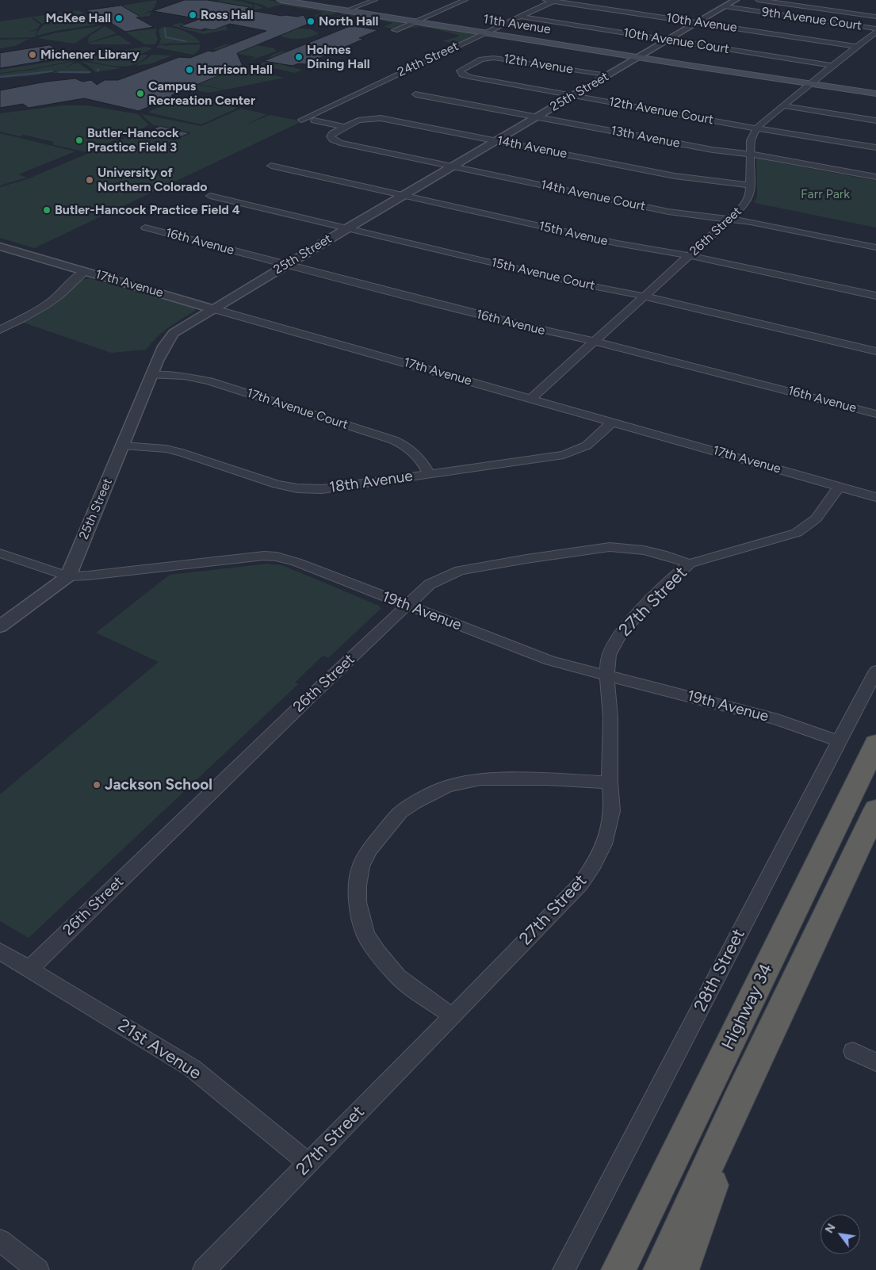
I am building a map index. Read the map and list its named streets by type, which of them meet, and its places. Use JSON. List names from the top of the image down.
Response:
{
  "streets": {
    "highway": ["Highway 34"],
    "main road": ["11th Avenue"],
    "street": [
      "9th Avenue Court",
      "10th Avenue",
      "10th Avenue Court",
      "24th Street",
      "12th Avenue",
      "25th Street",
      "12th Avenue Court",
      "13th Avenue",
      "14th Avenue",
      "14th Avenue Court",
      "26th Street",
      "15th Avenue",
      "16th Avenue",
      "15th Avenue Court",
      "17th Avenue",
      "17th Avenue Court",
      "18th Avenue",
      "27th Street",
      "19th Avenue",
      "28th Street",
      "21st Avenue"
    ]
  },
  "crossings": [
    ["9th Avenue Court", "25th Street"],
    ["10th Avenue", "24th Street"],
    ["10th Avenue", "25th Street"],
    ["11th Avenue", "24th Street"],
    ["11th Avenue", "25th Street"],
    ["10th Avenue Court", "24th Street"],
    ["10th Avenue Court", "25th Street"],
    ["12th Avenue", "25th Street"],
    ["12th Avenue", "12th Avenue Court"],
    ["25th Street", "12th Avenue Court"],
    ["25th Street", "13th Avenue"],
    ["25th Street", "14th Avenue"],
    ["25th Street", "14th Avenue Court"],
    ["25th Street", "15th Avenue"],
    ["25th Street", "16th Avenue"],
    ["25th Street", "15th Avenue Court"],
    ["25th Street", "17th Avenue"],
    ["25th Street", "17th Avenue Court"],
    ["25th Street", "18th Avenue"],
    ["25th Street", "19th Avenue"],
    ["12th Avenue Court", "26th Street"],
    ["13th Avenue", "26th Street"],
    ["14th Avenue", "14th Avenue Court"],
    ["14th Avenue", "26th Street"],
    ["14th Avenue Court", "26th Street"],
    ["26th Street", "15th Avenue"],
    ["26th Street", "16th Avenue"],
    ["26th Street", "15th Avenue Court"],
    ["26th Street", "17th Avenue"],
    ["26th Street", "27th Street"],
    ["26th Street", "19th Avenue"],
    ["26th Street", "21st Avenue"],
    ["17th Avenue", "18th Avenue"],
    ["17th Avenue", "27th Street"],
    ["17th Avenue Court", "18th Avenue"],
    ["27th Street", "19th Avenue"],
    ["27th Street", "21st Avenue"],
    ["19th Avenue", "28th Street"]
  ],
  "parks": ["Farr Park"],
  "places": [
    "Ross Hall",
    "McKee Hall",
    "North Hall",
    "Michener Library",
    "Holmes Dining Hall",
    "Harrison Hall",
    "Campus Recreation Center",
    "Butler-Hancock Practice Field 3",
    "University of Northern Colorado",
    "Butler-Hancock Practice Field 4",
    "Jackson School"
  ],
  "north": "top left"
}
